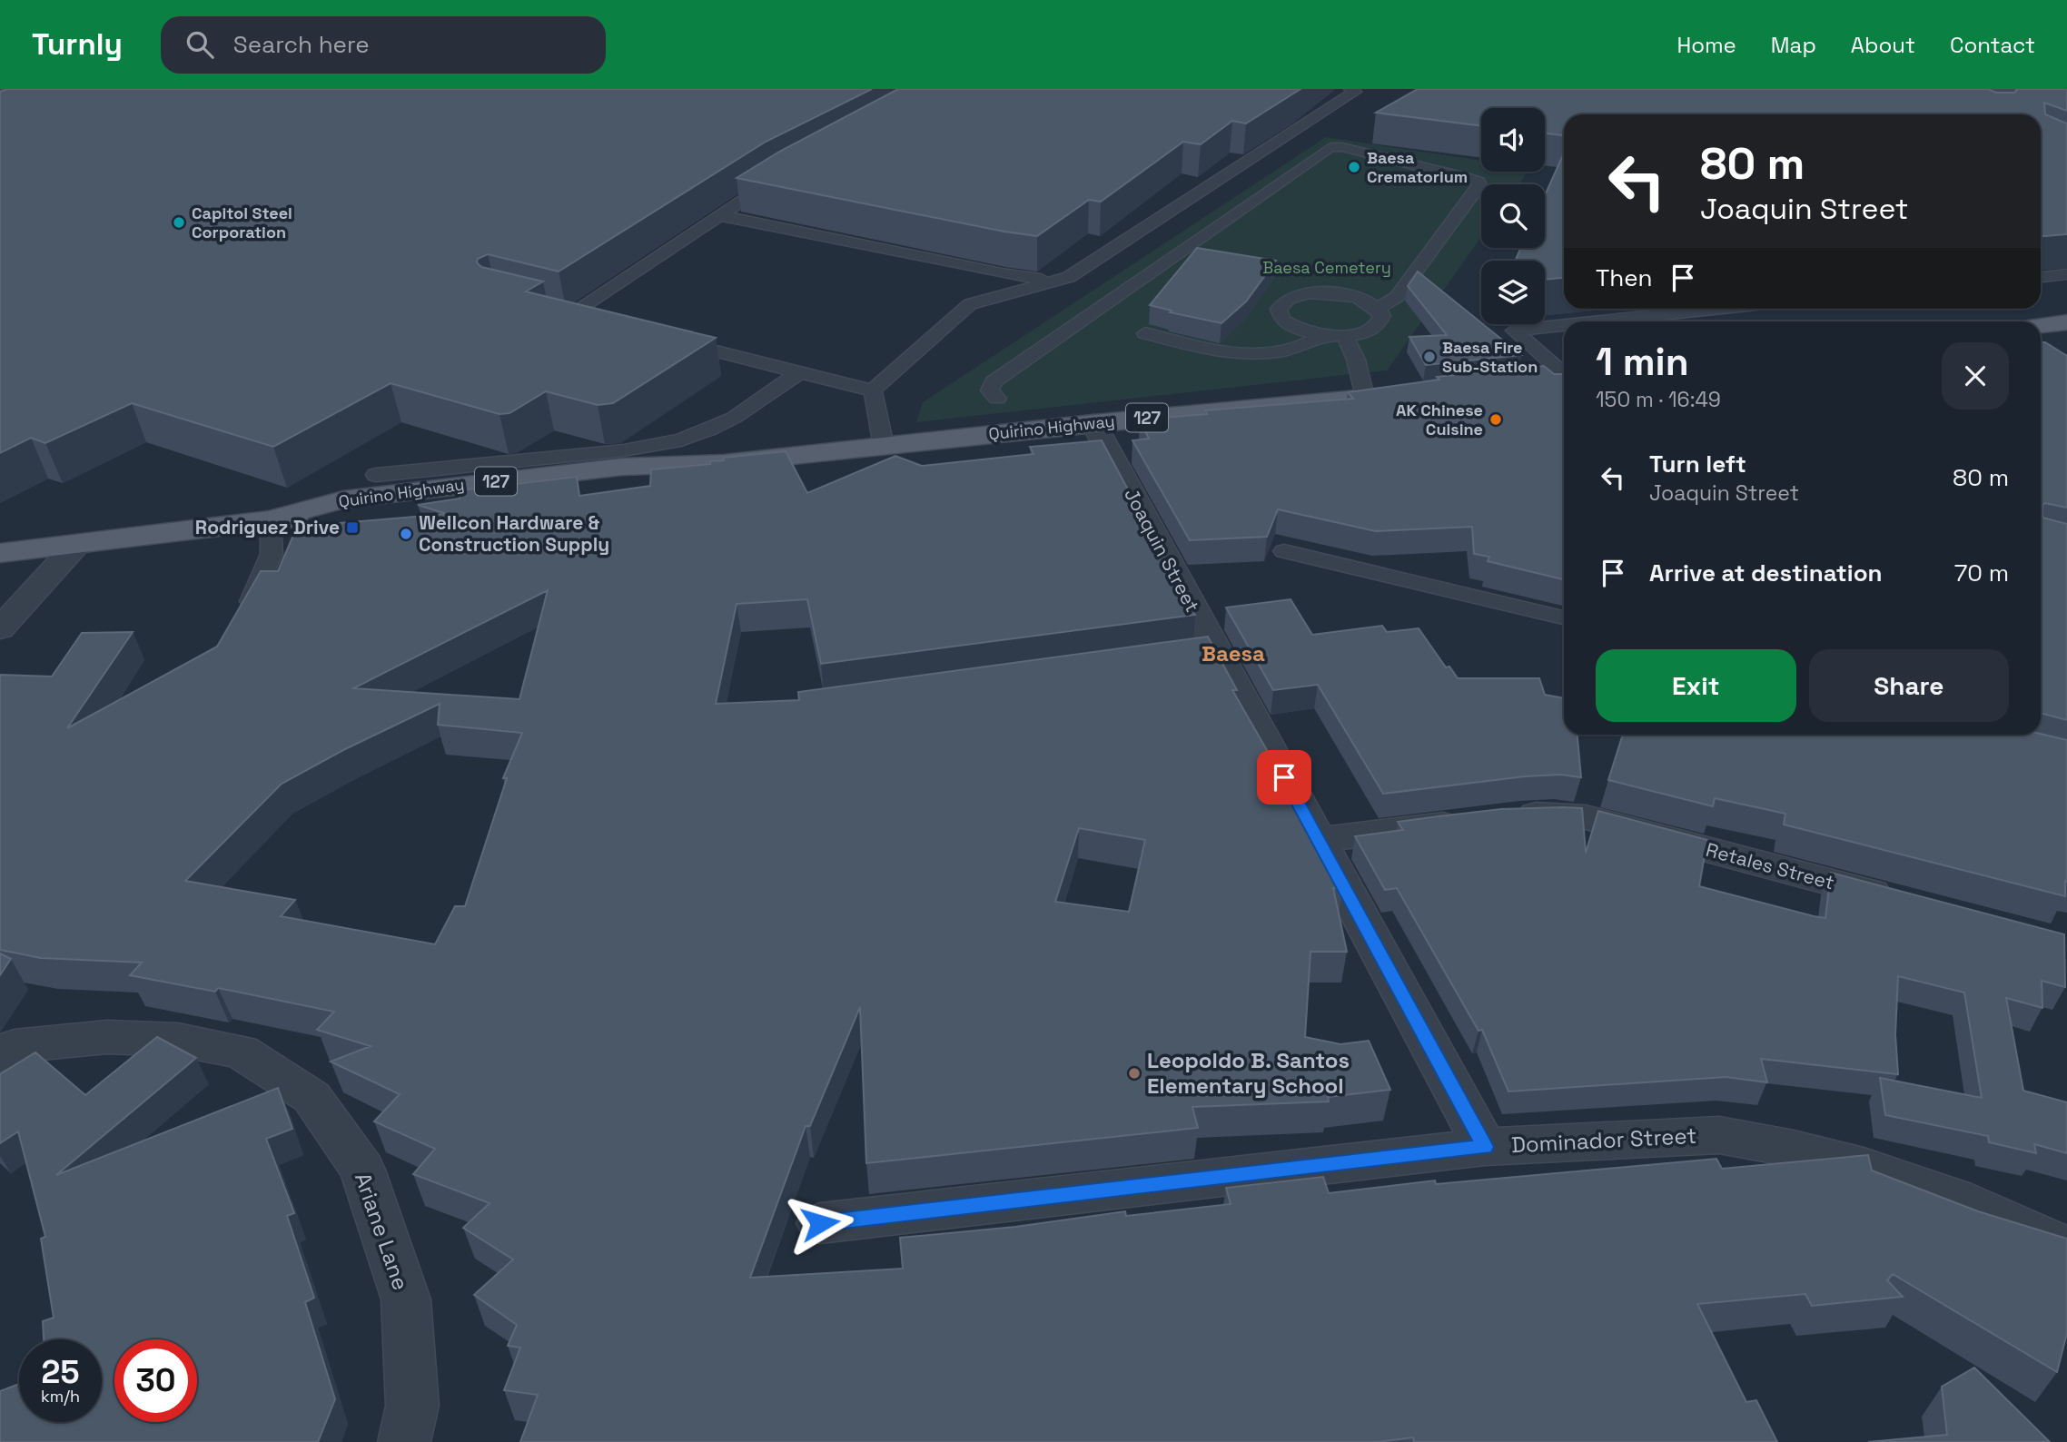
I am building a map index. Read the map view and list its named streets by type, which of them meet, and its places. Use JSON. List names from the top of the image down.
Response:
{
  "streets": {
    "main road": ["127", "Quirino Highway"],
    "street": [
      "Joaquin Street",
      "Retales Street",
      "Dominador Street",
      "Ariane Lane"
    ]
  },
  "crossings": [
    ["Quirino Highway", "Joaquin Street"],
    ["Joaquin Street", "Retales Street"],
    ["Joaquin Street", "Dominador Street"]
  ],
  "districts": ["Baesa"],
  "parks": ["Baesa Cemetery"],
  "places": {
    "other": [
      "Baesa Crematorium",
      "Capitol Steel Corporation",
      "Baesa Fire Sub-Station",
      "AK Chinese Cuisine",
      "Wellcon Hardware & Construction Supply",
      "Leopoldo B. Santos Elementary School"
    ],
    "transit": ["Rodriguez Drive"]
  },
  "page": {
    "header": "Turnly",
    "search": "Search here",
    "nav": [
      "Home",
      "Map",
      "About",
      "Contact"
    ],
    "turn": ["80 m", "Joaquin Street"],
    "then": "Then",
    "heading": ["1 min", "150 m · 16:49"],
    "list": [
      {
        "name": "Turn left",
        "note": "Joaquin Street",
        "value": "80 m"
      },
      {
        "name": "Arrive at destination",
        "value": "70 m"
      }
    ],
    "buttons": ["Exit", "Share"],
    "speed": "25 km/h",
    "limit": "30"
  }
}
